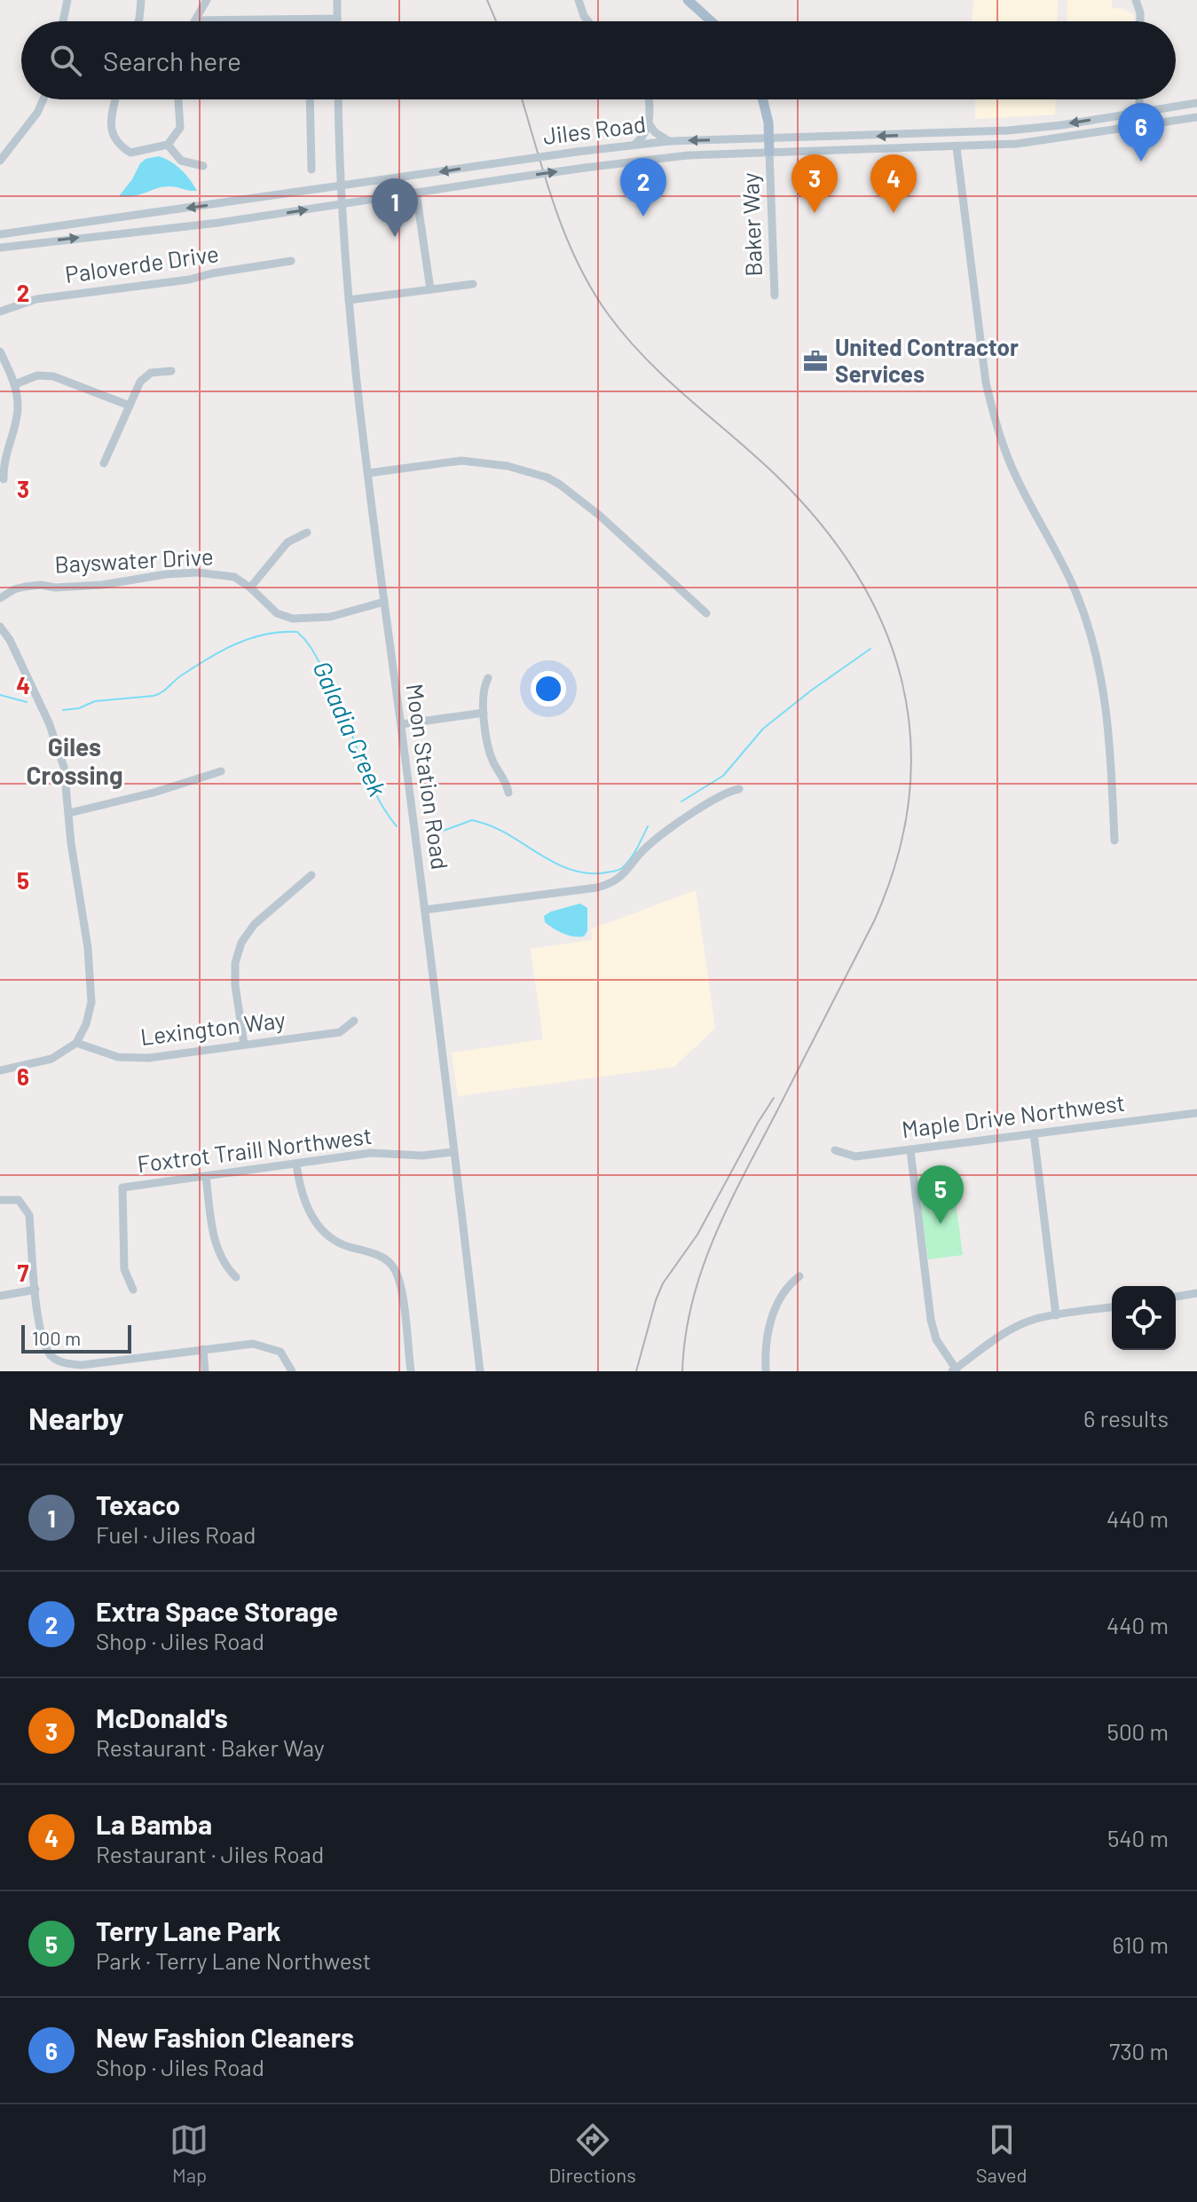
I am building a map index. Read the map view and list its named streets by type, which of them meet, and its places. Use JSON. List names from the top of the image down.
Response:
{
  "streets": {
    "street": [
      "Jiles Road",
      "Baker Way",
      "Paloverde Drive",
      "Bayswater Drive",
      "Moon Station Road",
      "Lexington Way",
      "Maple Drive Northwest",
      "Foxtrot Traill Northwest"
    ]
  },
  "crossings": [
    ["Jiles Road", "Baker Way"],
    ["Jiles Road", "Moon Station Road"],
    ["Bayswater Drive", "Moon Station Road"],
    ["Moon Station Road", "Foxtrot Traill Northwest"]
  ],
  "districts": ["Giles Crossing"],
  "water": ["Galadia Creek"],
  "places": {
    "office": ["United Contractor Services"]
  },
  "scale_bar": "100 m",
  "page": {
    "search": "Search here",
    "pins": [
      "6",
      "3",
      "4",
      "2",
      "1",
      "5"
    ],
    "scale": "100 m",
    "heading": ["Nearby", "6 results"],
    "list": [
      {
        "mark": "1",
        "name": "Texaco",
        "note": "Fuel · Jiles Road",
        "value": "440 m"
      },
      {
        "mark": "2",
        "name": "Extra Space Storage",
        "note": "Shop · Jiles Road",
        "value": "440 m"
      },
      {
        "mark": "3",
        "name": "McDonald's",
        "note": "Restaurant · Baker Way",
        "value": "500 m"
      },
      {
        "mark": "4",
        "name": "La Bamba",
        "note": "Restaurant · Jiles Road",
        "value": "540 m"
      },
      {
        "mark": "5",
        "name": "Terry Lane Park",
        "note": "Park · Terry Lane Northwest",
        "value": "610 m"
      },
      {
        "mark": "6",
        "name": "New Fashion Cleaners",
        "note": "Shop · Jiles Road",
        "value": "730 m"
      }
    ],
    "nav": ["Map", "Directions", "Saved"]
  },
  "grid": {
    "rows": [
      "2",
      "3",
      "4",
      "5",
      "6",
      "7"
    ]
  }
}
